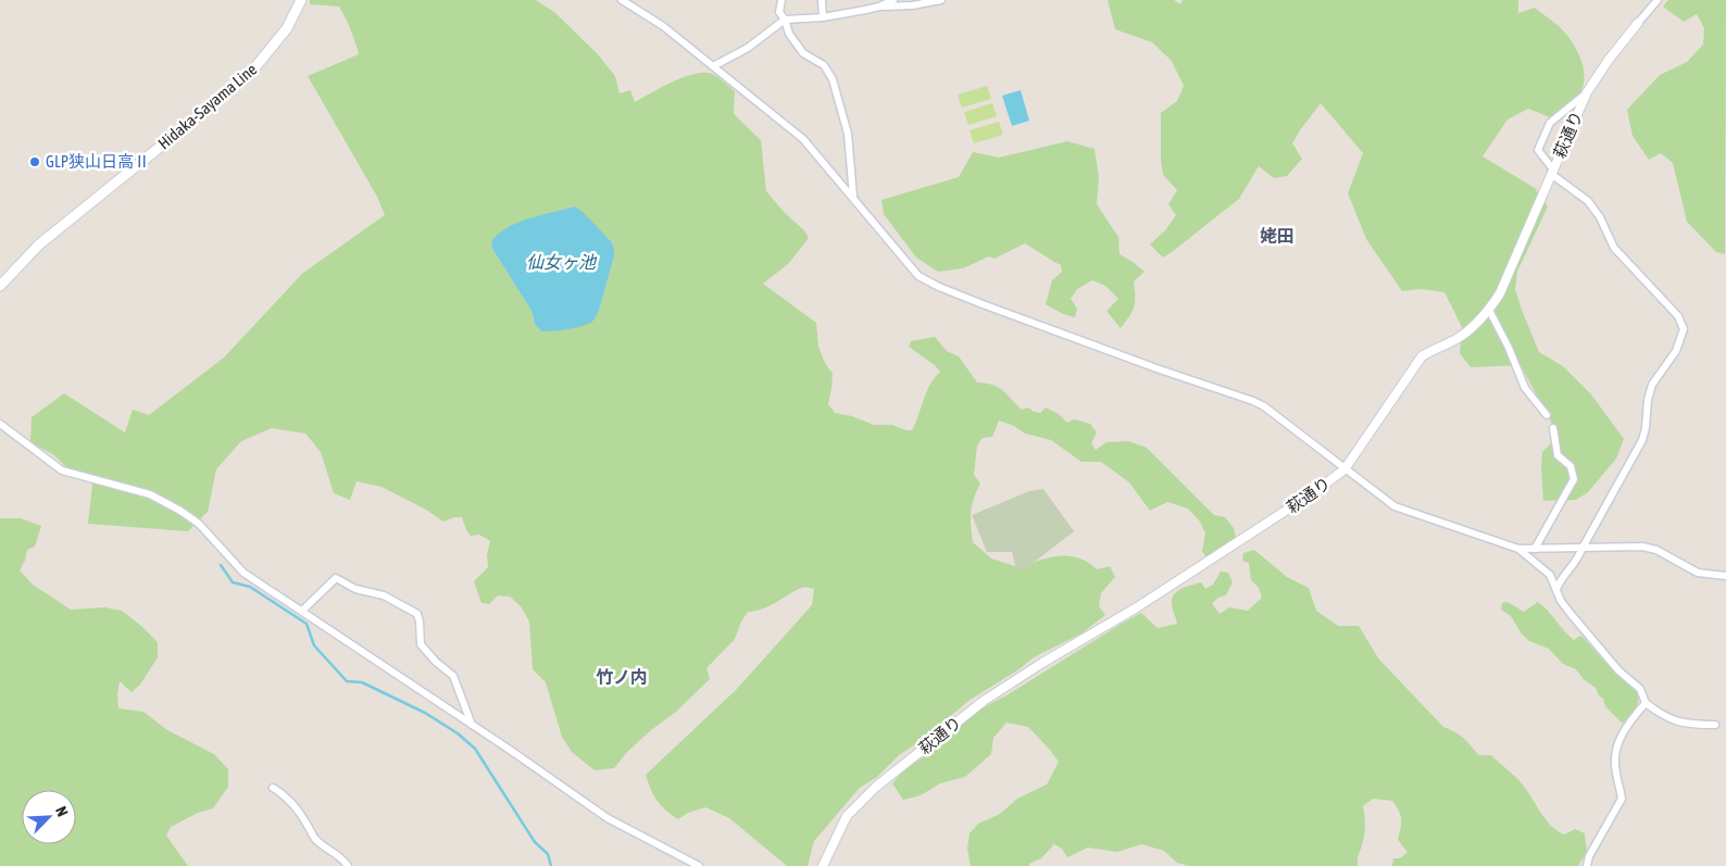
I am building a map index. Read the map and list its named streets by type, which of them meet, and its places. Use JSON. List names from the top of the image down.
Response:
{
  "streets": {
    "main road": ["Hidaka-Sayama Line"],
    "street": ["萩通り"]
  },
  "districts": ["姥田", "竹ノ内"],
  "water": ["仙女ヶ池"],
  "places": ["GLP狭山日高Ⅱ"],
  "north": "top right"
}
